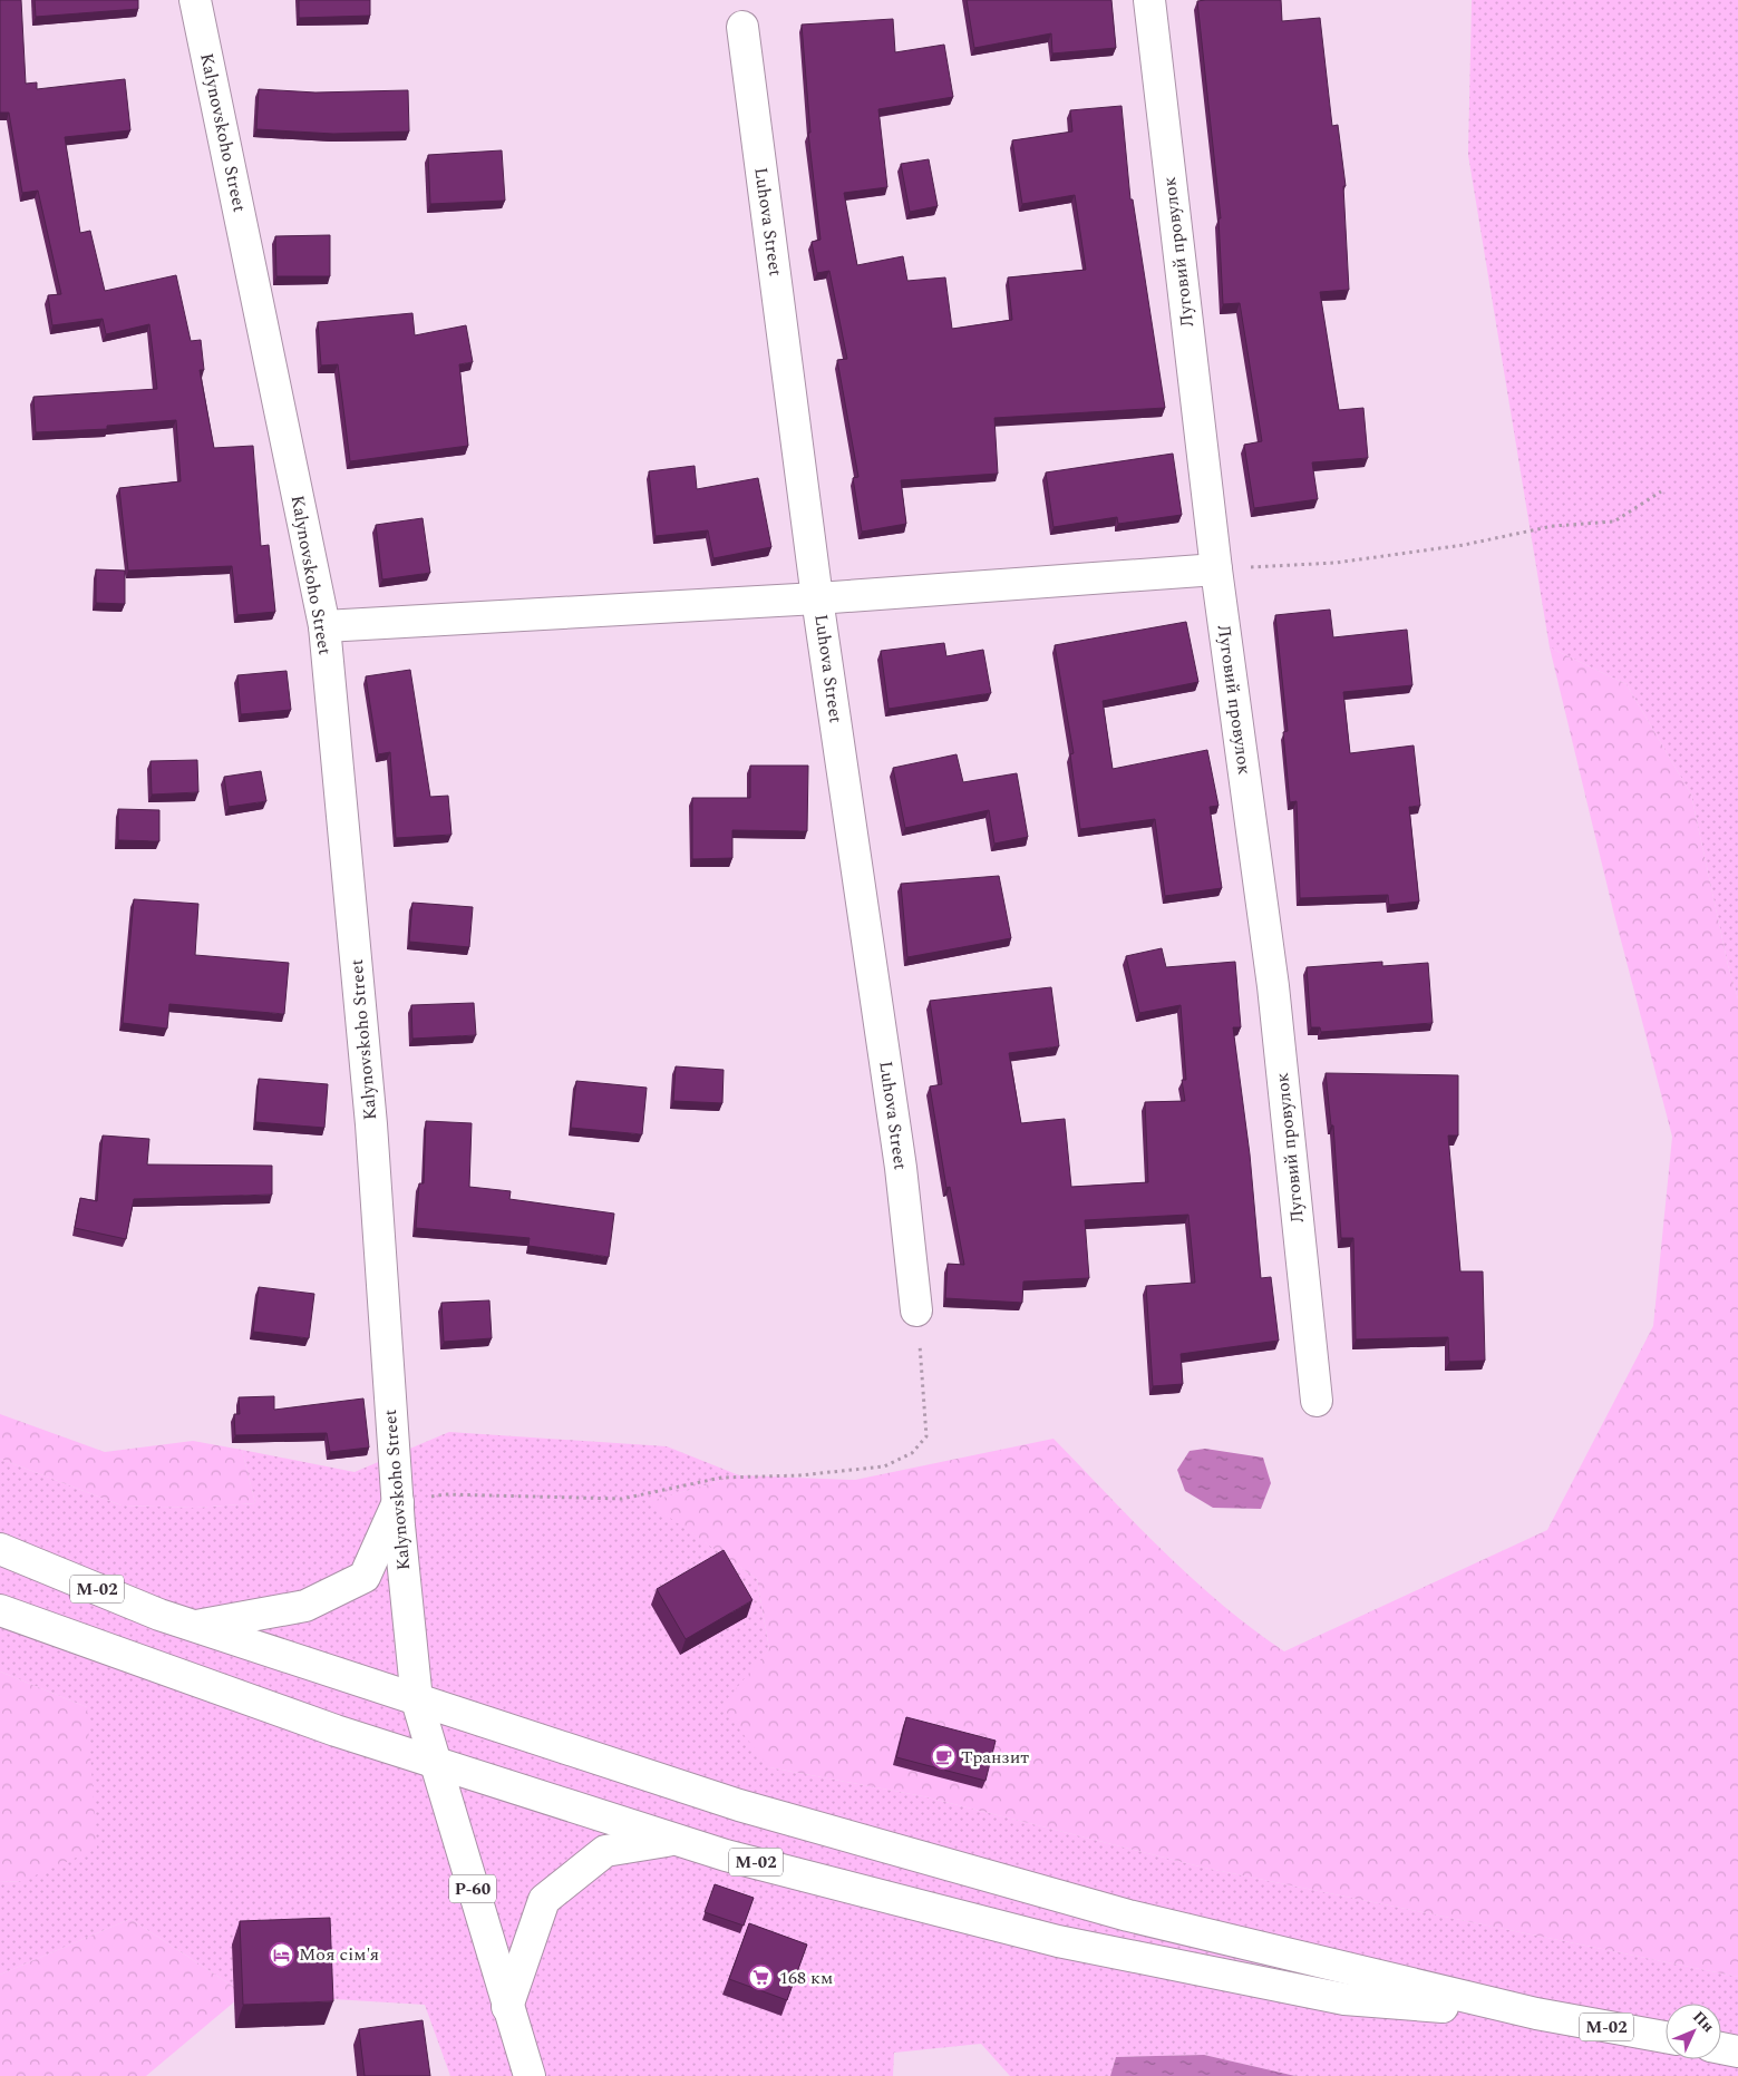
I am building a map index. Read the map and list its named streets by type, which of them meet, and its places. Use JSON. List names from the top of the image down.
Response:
{
  "streets": {
    "main road": [
      "Kalynovskoho Street",
      "Luhova Street",
      "Луговий провулок",
      "М-02",
      "Р-60"
    ]
  },
  "crossings": [
    ["Kalynovskoho Street", "М-02"]
  ],
  "places": {
    "cafe": ["Транзит"],
    "hotel": ["Моя сім'я"],
    "supermarket": ["168 км"]
  },
  "north": "top right"
}
